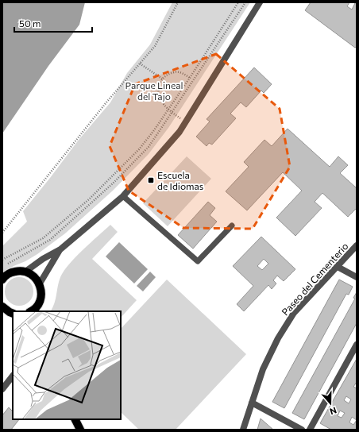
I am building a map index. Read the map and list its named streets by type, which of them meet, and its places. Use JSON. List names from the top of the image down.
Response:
{
  "streets": {
    "street": ["Paseo del Cementerio"]
  },
  "parks": ["Parque Lineal del Tajo"],
  "places": {
    "transit": ["Escuela de Idiomas"]
  },
  "scale_bar": "50 m",
  "north": "bottom"
}
